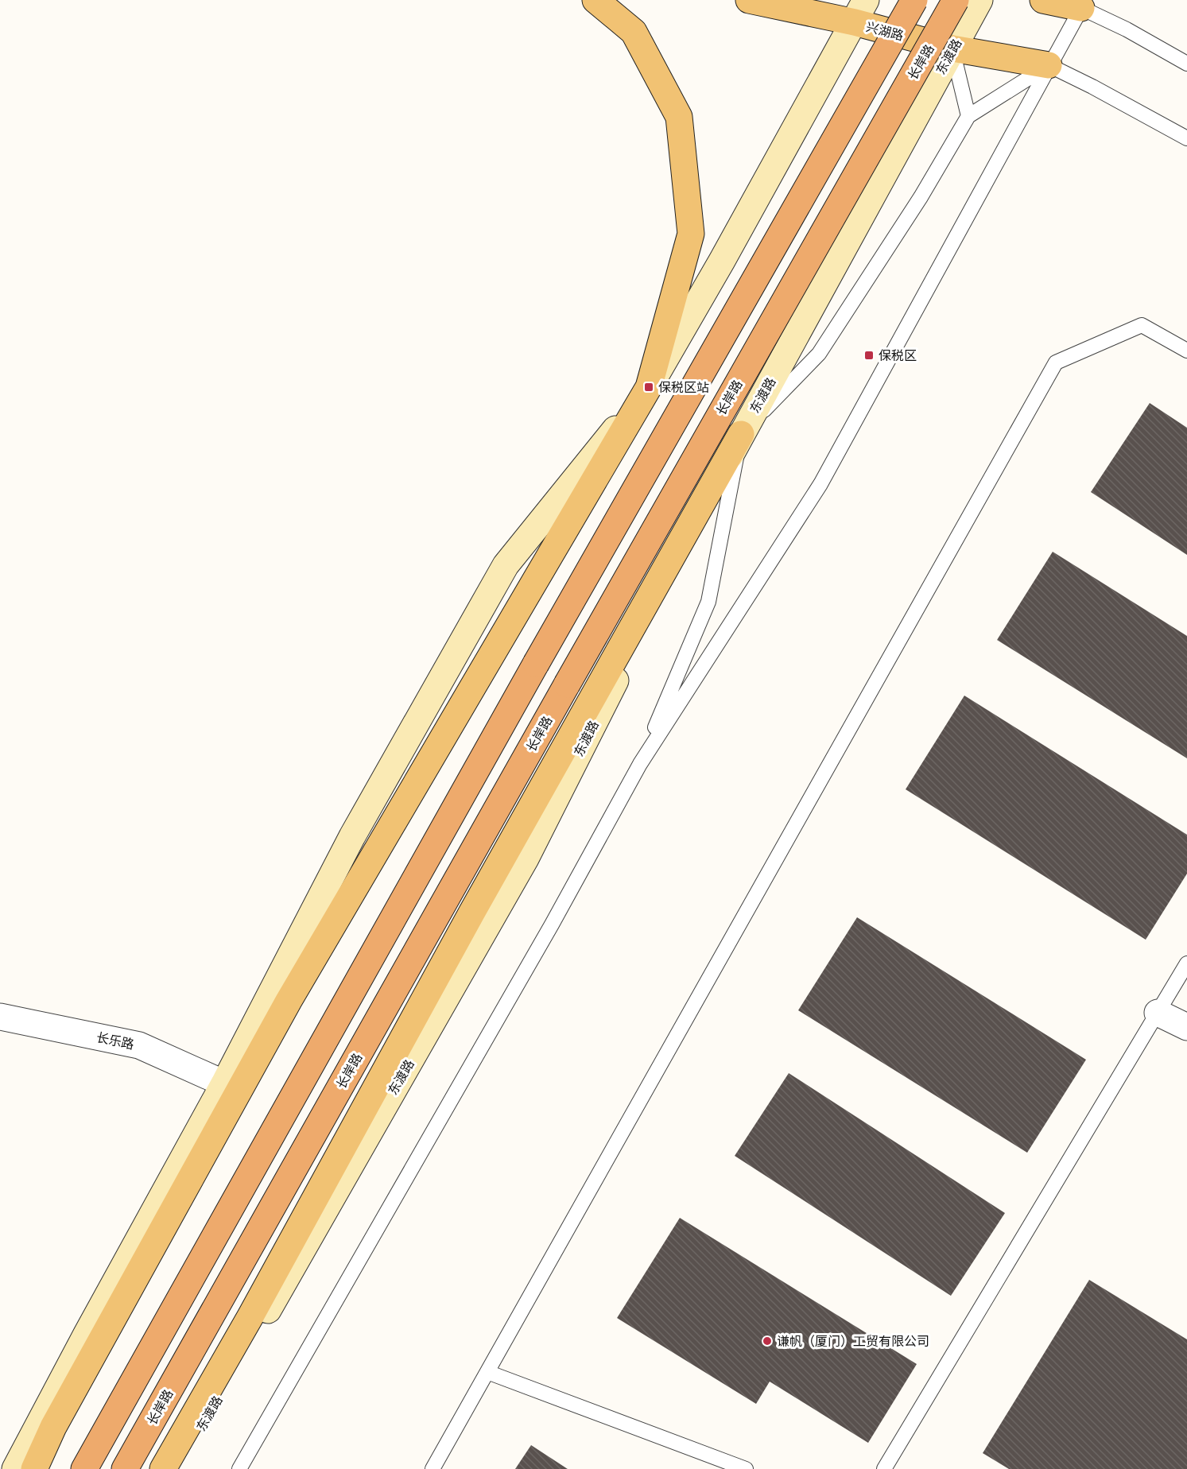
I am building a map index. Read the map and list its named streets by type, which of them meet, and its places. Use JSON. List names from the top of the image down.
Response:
{
  "streets": {
    "highway": ["长岸路"],
    "main road": ["兴湖路", "东渡路"],
    "street": ["长乐路"]
  },
  "crossings": [
    ["兴湖路", "东渡路"]
  ],
  "places": {
    "transit": ["保税区", "保税区站"],
    "other": ["谦帆（厦门）工贸有限公司"]
  }
}
